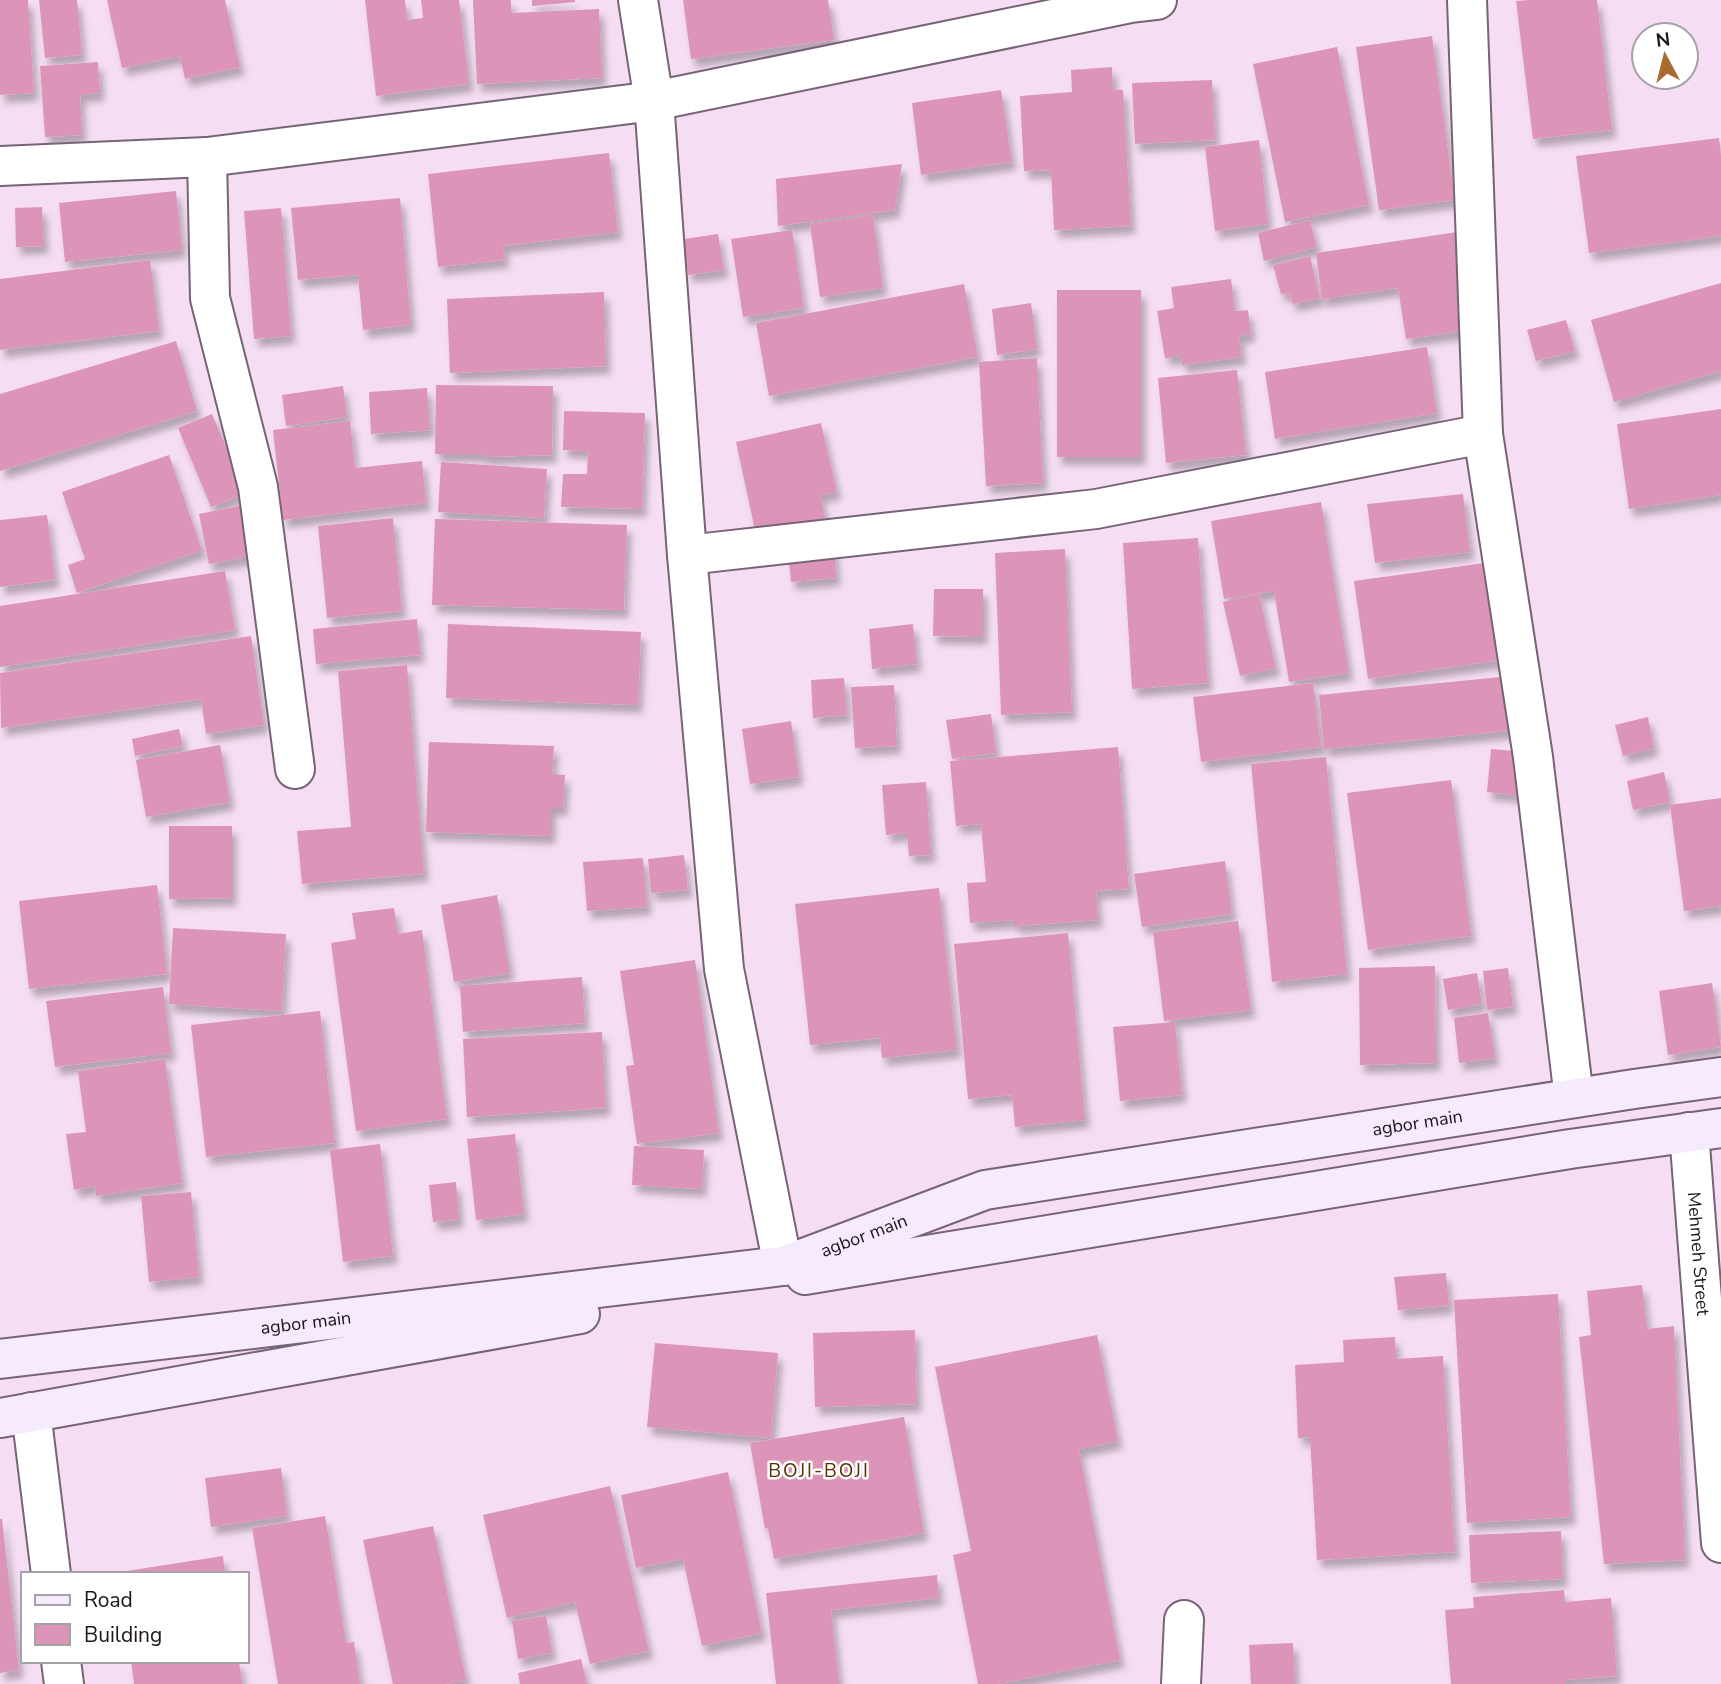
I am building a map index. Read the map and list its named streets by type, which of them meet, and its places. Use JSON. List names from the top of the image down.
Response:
{
  "streets": {
    "main road": ["agbor main"],
    "street": ["Mehmeh Street"]
  },
  "crossings": [
    ["agbor main", "Mehmeh Street"]
  ],
  "districts": ["BOJI-BOJI"],
  "legend": ["Road", "Building"],
  "north": "top"
}
